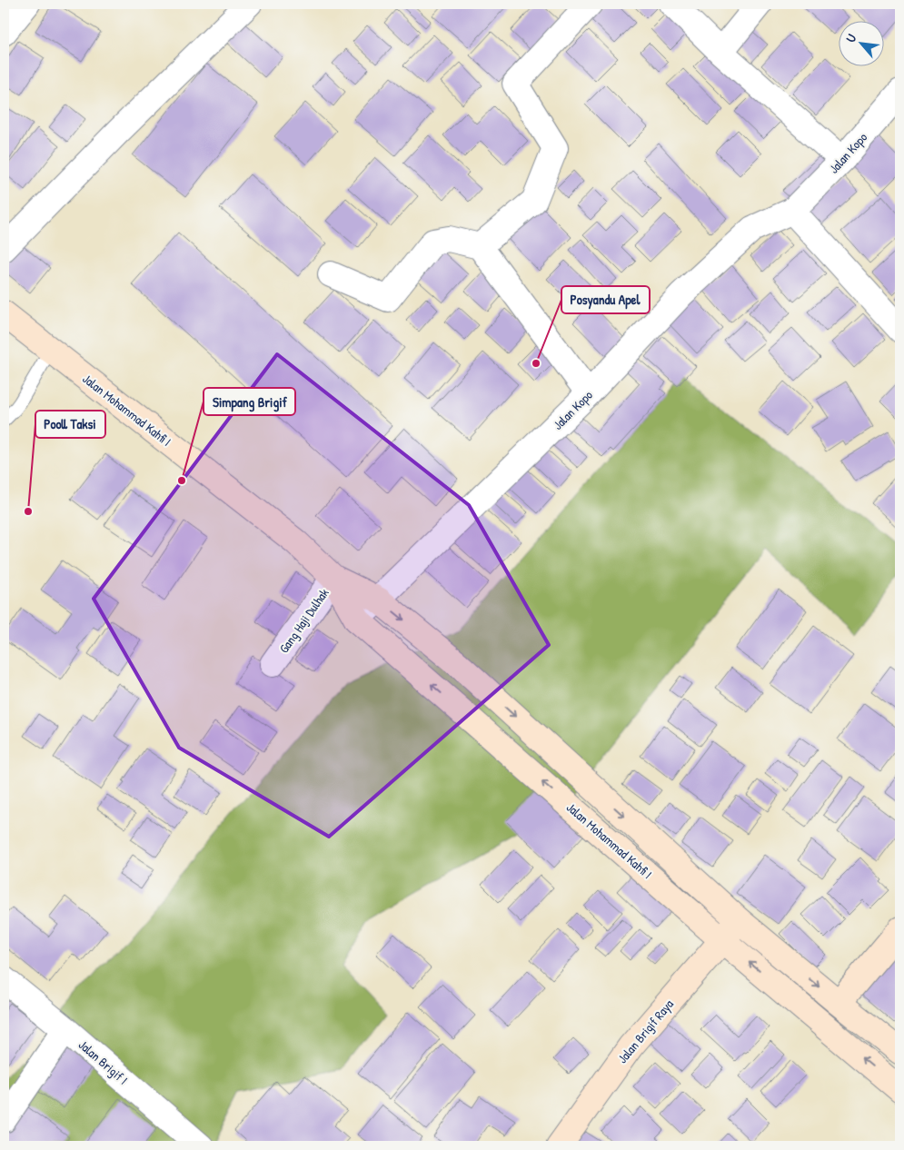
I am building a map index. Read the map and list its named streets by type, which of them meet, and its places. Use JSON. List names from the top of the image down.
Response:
{
  "streets": {
    "main road": ["Jalan Mohammad Kahfi I", "Jalan Brigif Raya"],
    "street": ["Jalan Kopo", "Gang Haji Dulhak", "Jalan Brigif I"]
  },
  "crossings": [
    ["Jalan Kopo", "Jalan Mohammad Kahfi I"],
    ["Jalan Mohammad Kahfi I", "Gang Haji Dulhak"],
    ["Jalan Mohammad Kahfi I", "Jalan Brigif Raya"]
  ],
  "places": ["Posyandu Apel", "Simpang Brigif", "Pooll Taksi"],
  "north": "top left"
}
